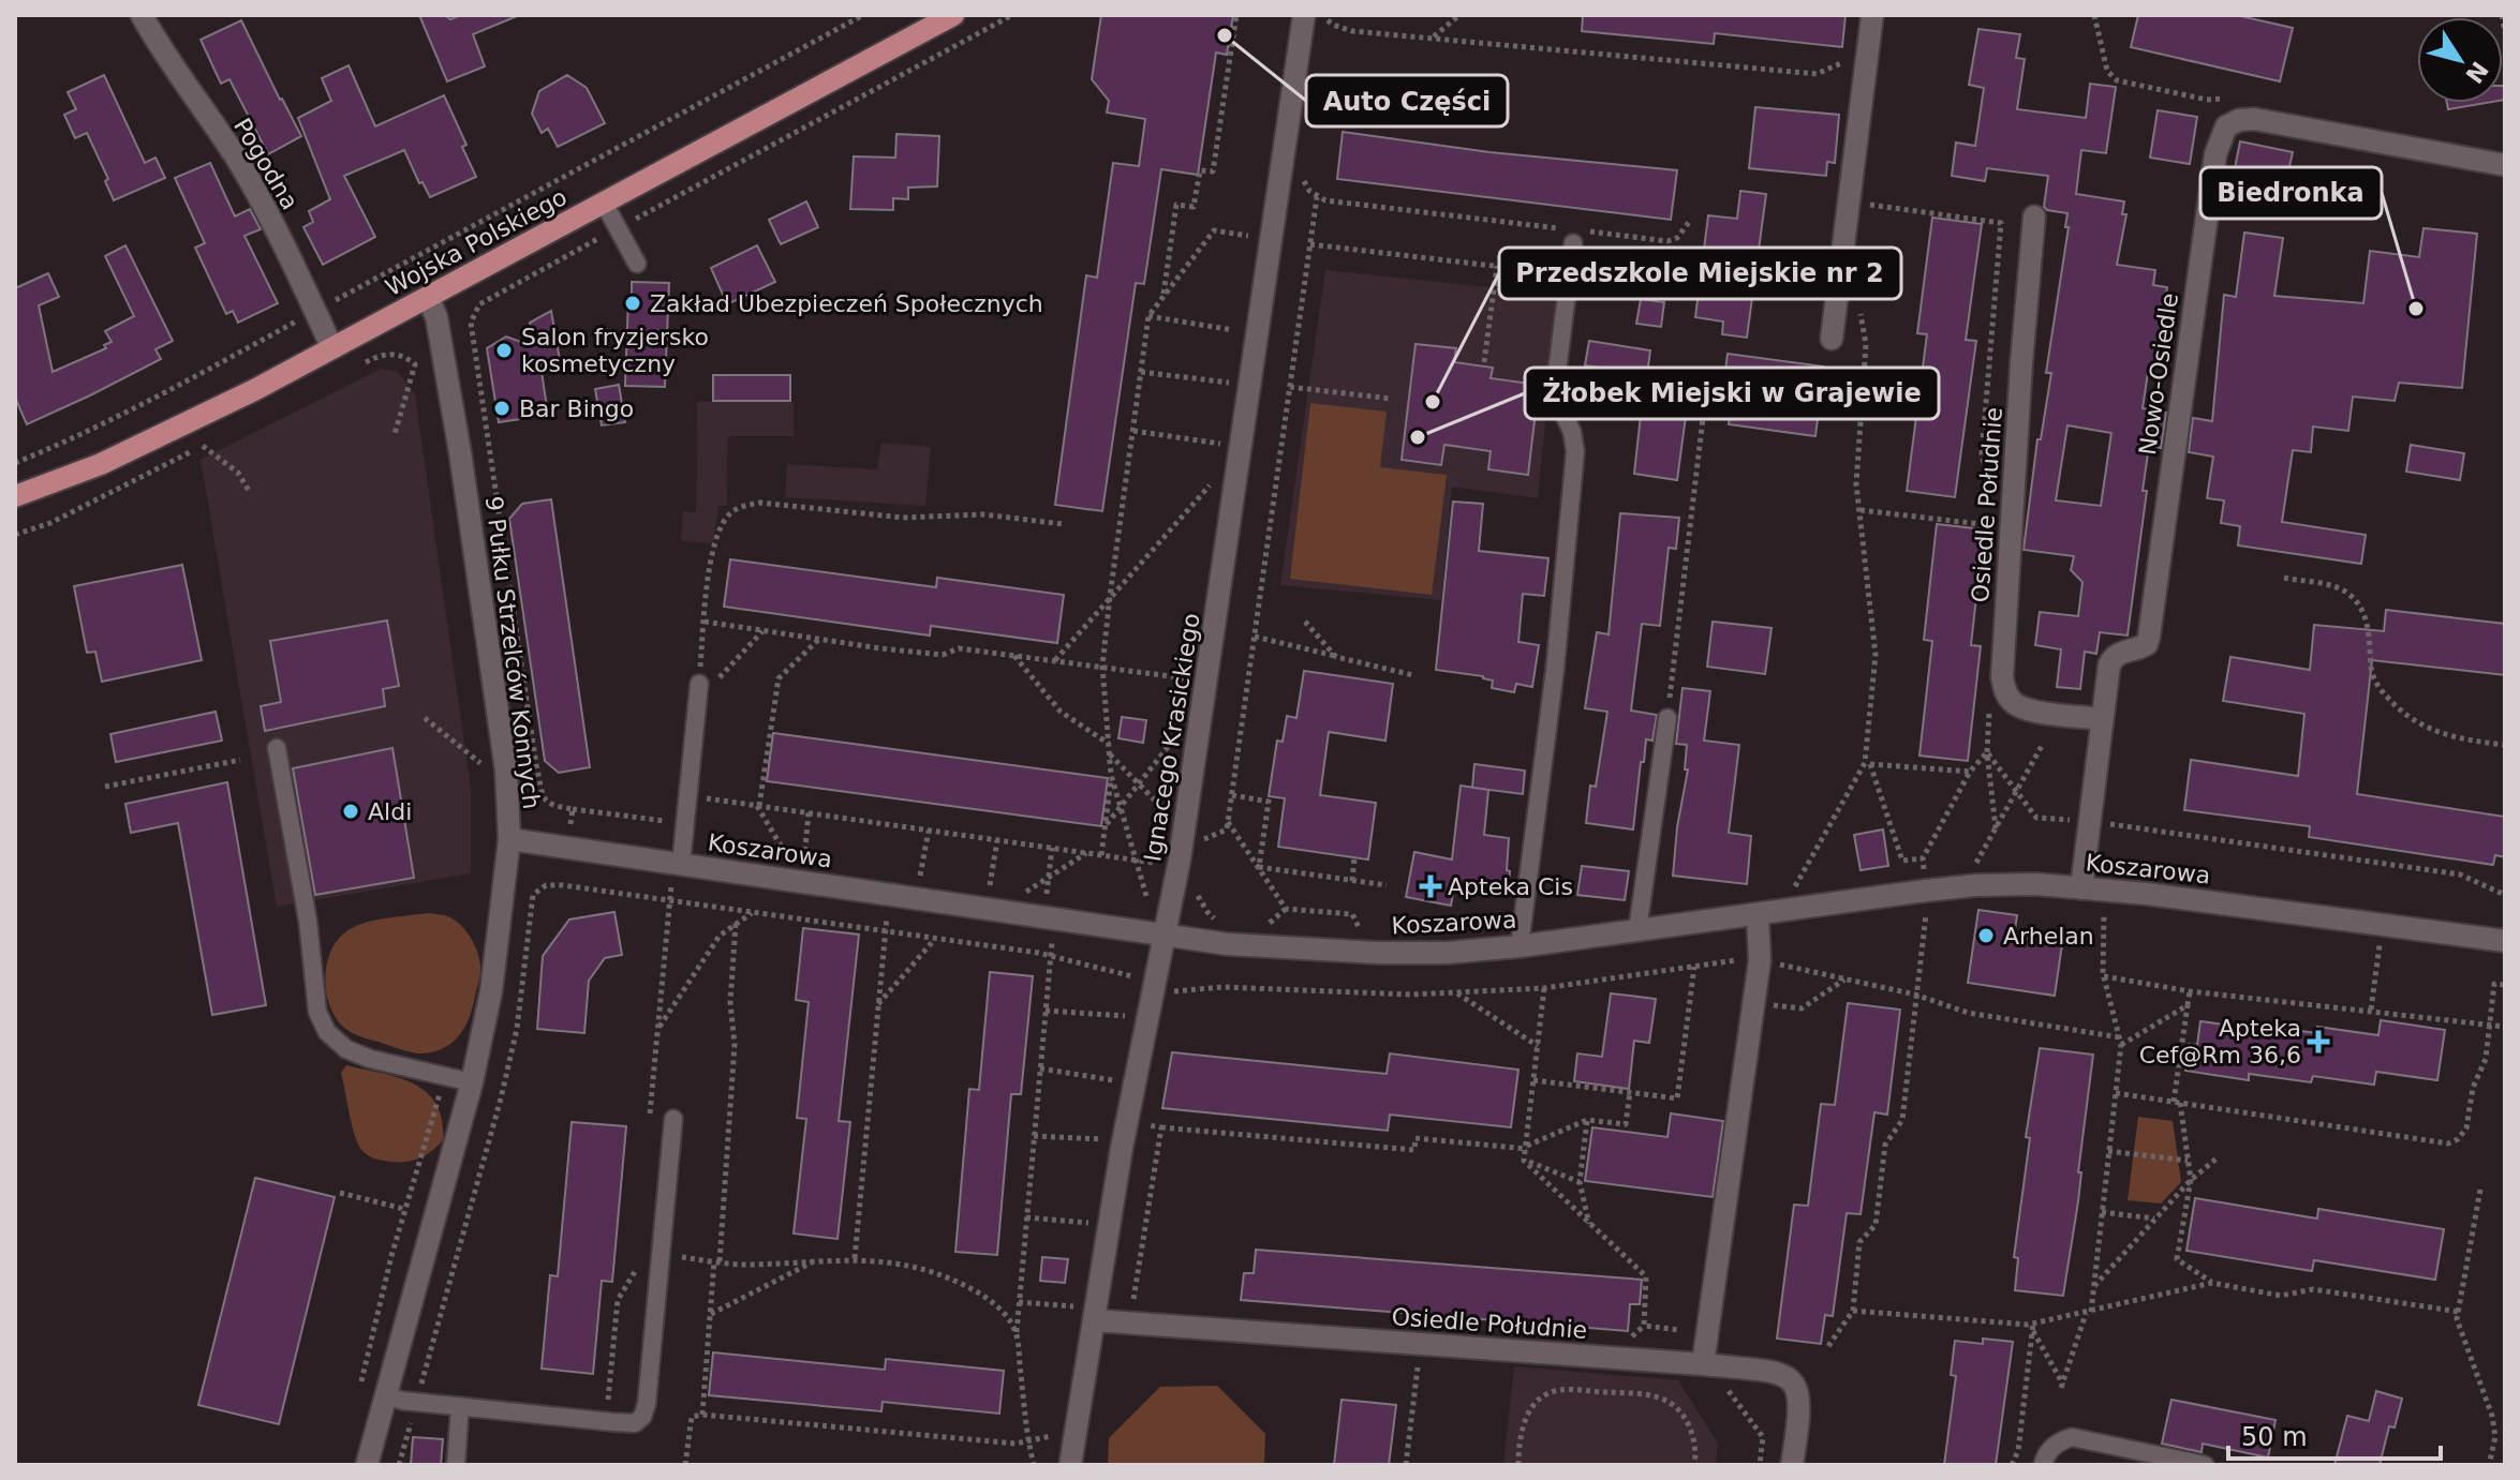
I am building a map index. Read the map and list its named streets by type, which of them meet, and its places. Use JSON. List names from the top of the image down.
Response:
{
  "streets": {
    "main road": ["Wojska Polskiego"],
    "street": [
      "Pogodna",
      "Nowo-Osiedle",
      "Osiedle Południe",
      "9 Pułku Strzelców Konnych",
      "Ignacego Krasickiego",
      "Koszarowa"
    ]
  },
  "crossings": [
    ["Pogodna", "Wojska Polskiego"],
    ["Wojska Polskiego", "9 Pułku Strzelców Konnych"],
    ["Nowo-Osiedle", "Osiedle Południe"],
    ["Nowo-Osiedle", "Koszarowa"],
    ["Osiedle Południe", "Ignacego Krasickiego"],
    ["9 Pułku Strzelców Konnych", "Koszarowa"],
    ["Ignacego Krasickiego", "Koszarowa"]
  ],
  "places": {
    "other": [
      "Auto Części",
      "Zakład Ubezpieczeń Społecznych",
      "Biedronka",
      "Salon fryzjersko kosmetyczny",
      "Przedszkole Miejskie nr 2",
      "Bar Bingo",
      "Żłobek Miejski w Grajewie",
      "Aldi",
      "Arhelan"
    ],
    "health": ["Apteka Cis", "Apteka Cef@Rm 36,6"]
  },
  "scale_bar": "50 m",
  "north": "bottom right"
}
